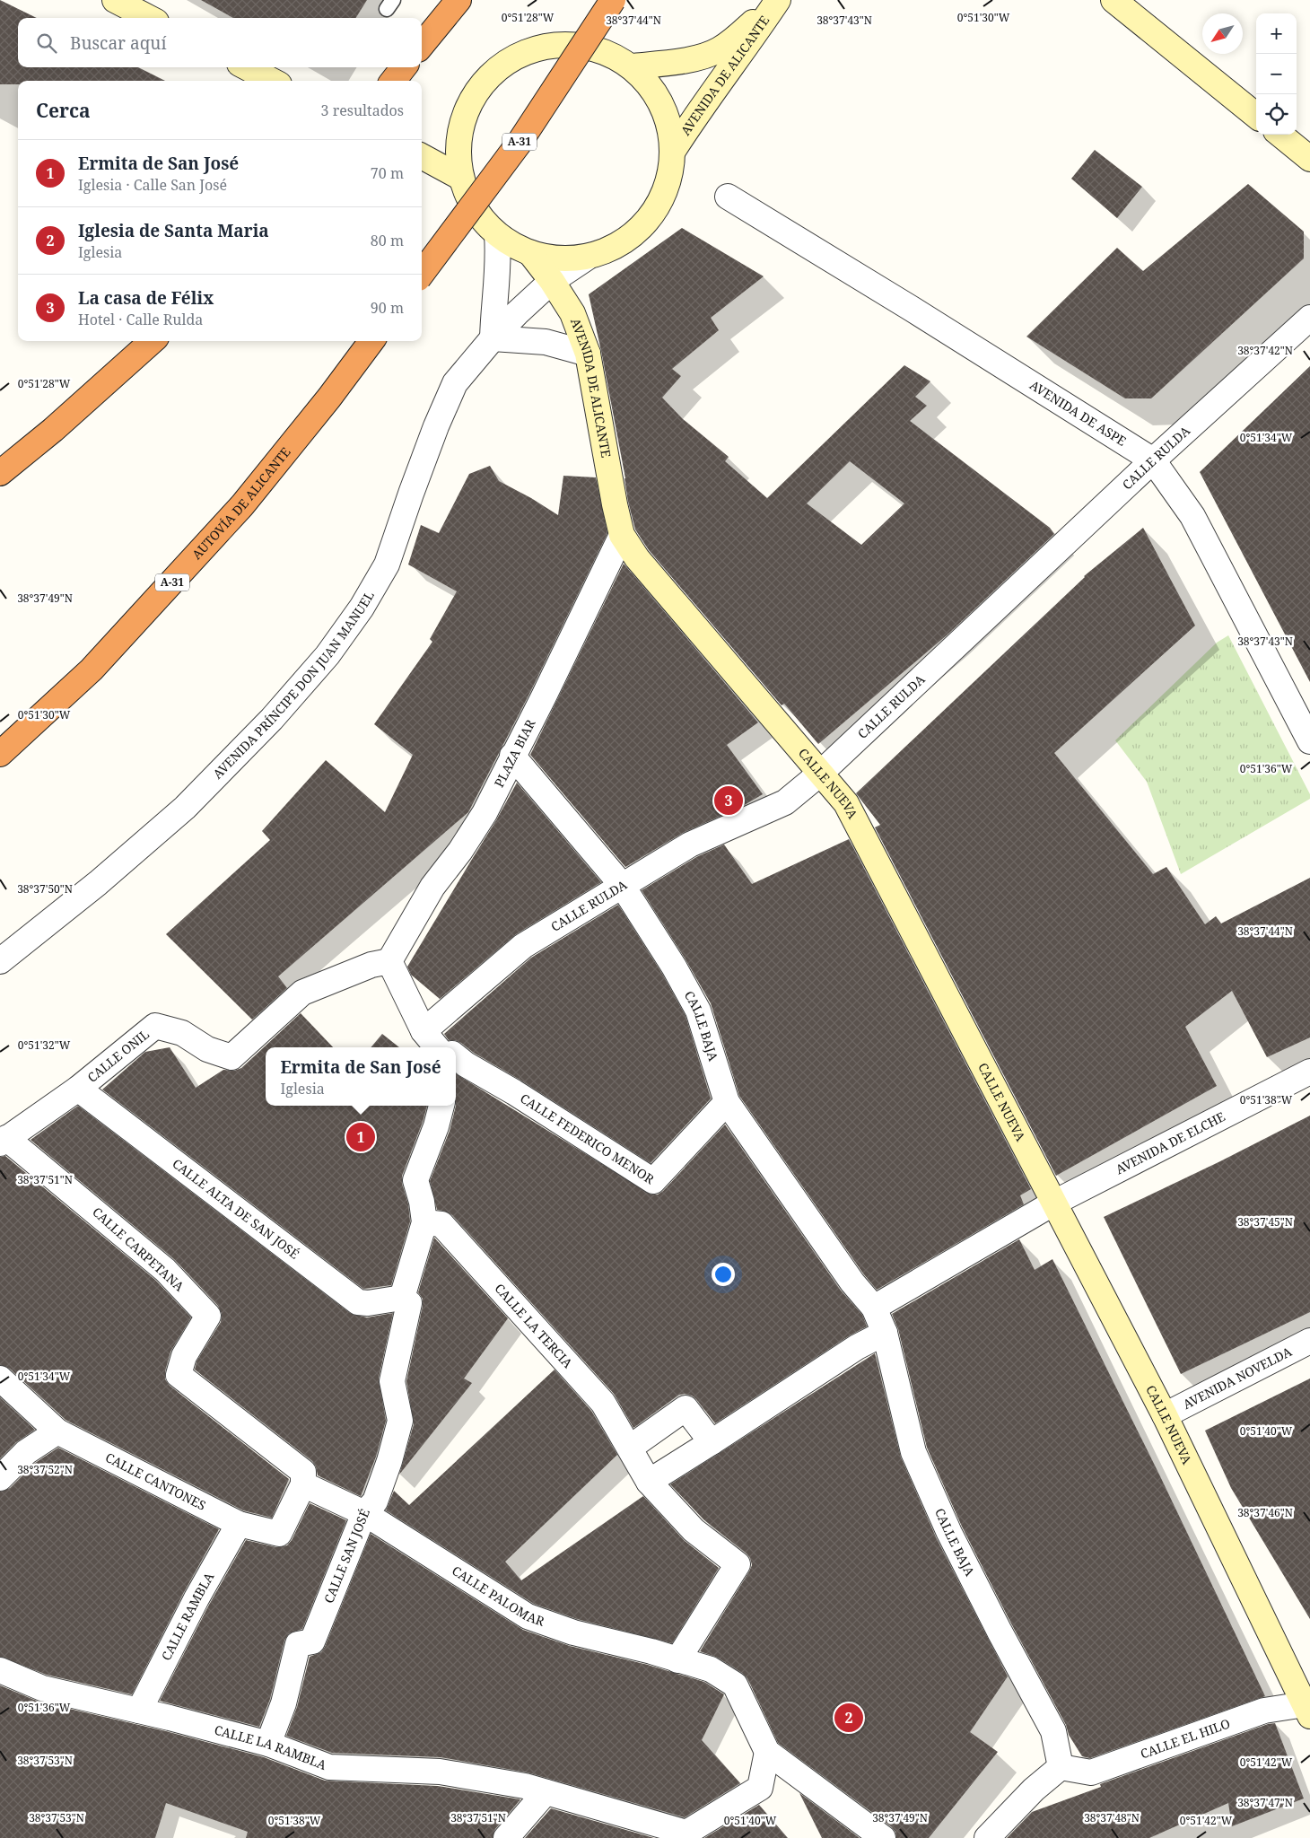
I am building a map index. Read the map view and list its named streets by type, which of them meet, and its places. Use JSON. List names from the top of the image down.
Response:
{
  "streets": {
    "highway": ["A-31", "AUTOVÍA DE ALICANTE"],
    "street": [
      "AVENIDA DE ALICANTE",
      "AVENIDA DE ASPE",
      "CALLE RULDA",
      "AVENIDA PRÍNCIPE DON JUAN MANUEL",
      "PLAZA BIAR",
      "CALLE NUEVA",
      "CALLE BAJA",
      "CALLE ONIL",
      "CALLE FEDERICO MENOR",
      "AVENIDA DE ELCHE",
      "CALLE ALTA DE SAN JOSÉ",
      "CALLE CARPETANA",
      "CALLE LA TERCIA",
      "AVENIDA NOVELDA",
      "CALLE CANTONES",
      "CALLE SAN JOSÉ",
      "CALLE PALOMAR",
      "CALLE RAMBLA",
      "CALLE EL HILO",
      "CALLE LA RAMBLA"
    ]
  },
  "crossings": [
    ["AVENIDA DE ALICANTE", "AVENIDA PRÍNCIPE DON JUAN MANUEL"],
    ["AVENIDA DE ALICANTE", "PLAZA BIAR"],
    ["AVENIDA DE ALICANTE", "CALLE NUEVA"],
    ["AVENIDA DE ASPE", "CALLE RULDA"],
    ["CALLE RULDA", "CALLE NUEVA"],
    ["CALLE RULDA", "CALLE BAJA"],
    ["PLAZA BIAR", "CALLE NUEVA"],
    ["PLAZA BIAR", "CALLE BAJA"],
    ["PLAZA BIAR", "CALLE ONIL"],
    ["CALLE NUEVA", "AVENIDA DE ELCHE"],
    ["CALLE NUEVA", "AVENIDA NOVELDA"],
    ["CALLE NUEVA", "CALLE EL HILO"],
    ["CALLE BAJA", "CALLE FEDERICO MENOR"],
    ["CALLE BAJA", "CALLE EL HILO"],
    ["CALLE ONIL", "CALLE ALTA DE SAN JOSÉ"],
    ["CALLE ONIL", "CALLE CARPETANA"],
    ["CALLE ALTA DE SAN JOSÉ", "CALLE SAN JOSÉ"],
    ["CALLE CARPETANA", "CALLE CANTONES"],
    ["CALLE CARPETANA", "CALLE PALOMAR"],
    ["CALLE LA TERCIA", "CALLE SAN JOSÉ"],
    ["CALLE LA TERCIA", "CALLE PALOMAR"],
    ["CALLE CANTONES", "CALLE PALOMAR"],
    ["CALLE CANTONES", "CALLE RAMBLA"],
    ["CALLE SAN JOSÉ", "CALLE PALOMAR"],
    ["CALLE SAN JOSÉ", "CALLE LA RAMBLA"],
    ["CALLE PALOMAR", "CALLE LA RAMBLA"],
    ["CALLE RAMBLA", "CALLE LA RAMBLA"]
  ],
  "north": "bottom left",
  "page": {
    "map_buttons": ["+", "−"],
    "search": "Buscar aquí",
    "heading": ["Cerca", "3 resultados"],
    "list": [
      {
        "mark": "1",
        "name": "Ermita de San José",
        "note": "Iglesia · Calle San José",
        "value": "70 m"
      },
      {
        "mark": "2",
        "name": "Iglesia de Santa Maria",
        "note": "Iglesia",
        "value": "80 m"
      },
      {
        "mark": "3",
        "name": "La casa de Félix",
        "note": "Hotel · Calle Rulda",
        "value": "90 m"
      }
    ],
    "pins": ["3", "1", "2"],
    "popup": ["Ermita de San José", "Iglesia"]
  },
  "coordinates": [
    "0°51'28\"W",
    "0°51'30\"W",
    "38°37'44\"N",
    "38°37'43\"N",
    "38°37'42\"N",
    "0°51'34\"W",
    "38°37'49\"N",
    "0°51'36\"W",
    "38°37'50\"N",
    "0°51'32\"W",
    "0°51'38\"W",
    "38°37'51\"N",
    "38°37'45\"N",
    "0°51'40\"W",
    "38°37'52\"N",
    "38°37'46\"N",
    "38°37'53\"N",
    "0°51'42\"W",
    "38°37'47\"N",
    "38°37'48\"N"
  ]
}
